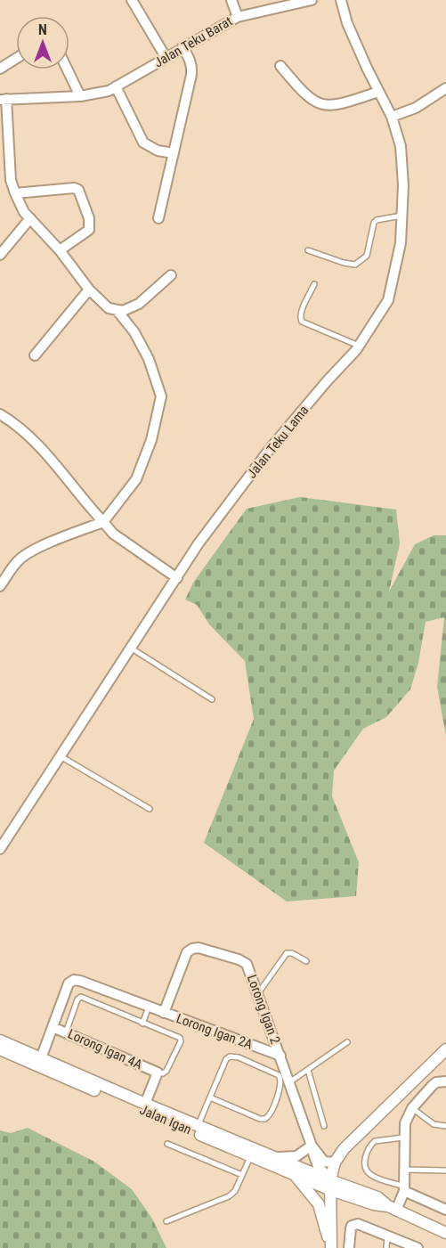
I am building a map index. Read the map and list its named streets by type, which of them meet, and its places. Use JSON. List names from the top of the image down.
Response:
{
  "streets": {
    "street": [
      "Jalan Teku Barat",
      "Jalan Teku Lama",
      "Lorong Igan 2",
      "Lorong Igan 2A",
      "Lorong Igan 4A",
      "Jalan Igan"
    ]
  },
  "crossings": [
    ["Lorong Igan 2", "Lorong Igan 2A"],
    ["Lorong Igan 2A", "Lorong Igan 4A"]
  ],
  "north": "top"
}
